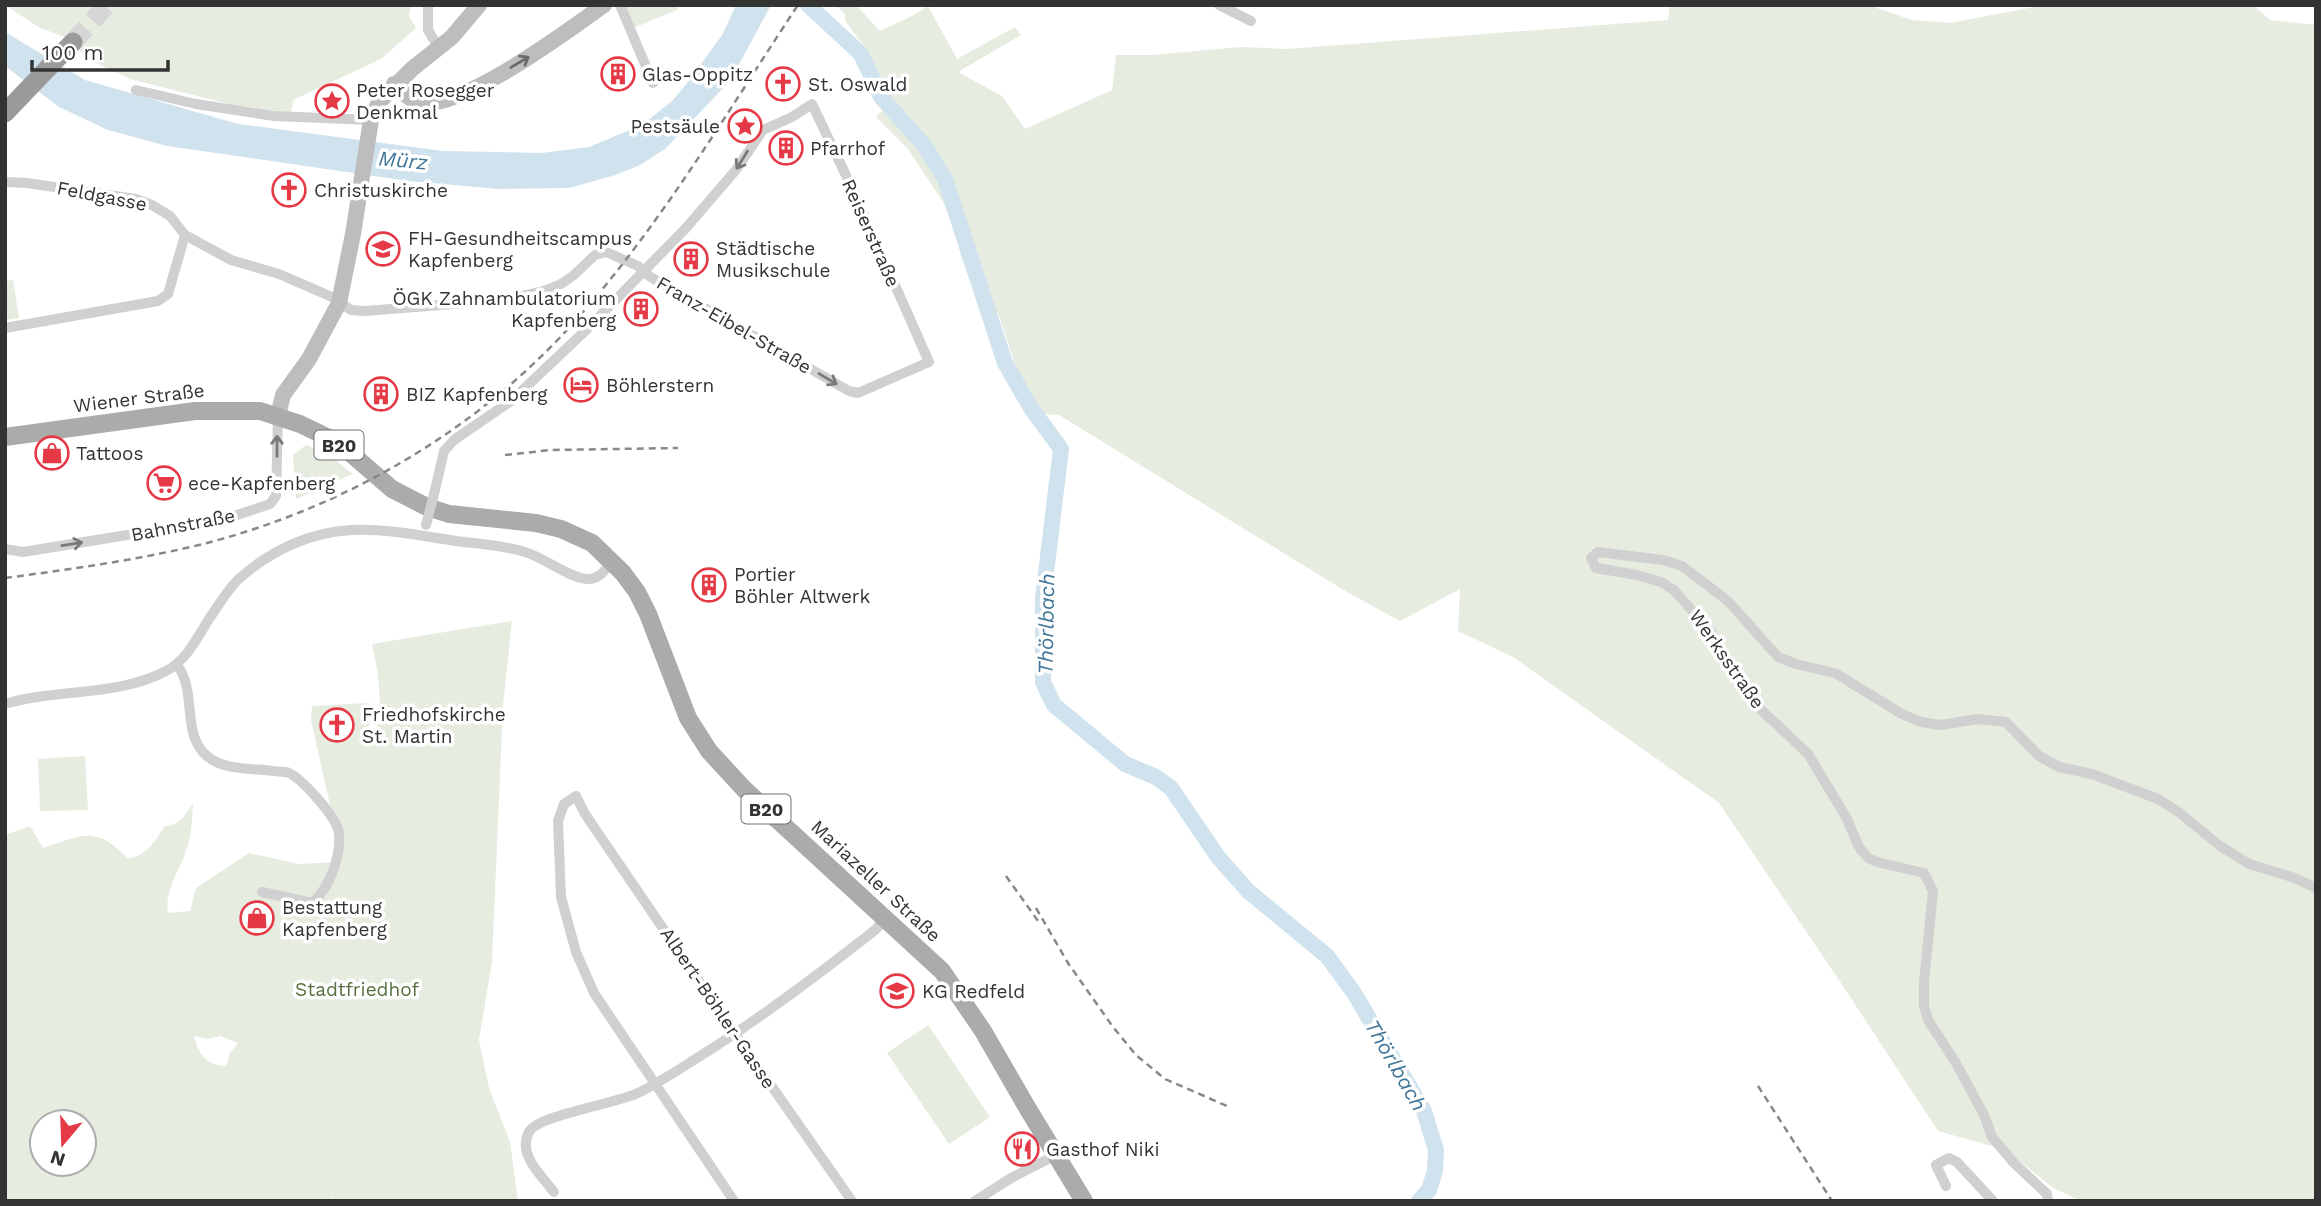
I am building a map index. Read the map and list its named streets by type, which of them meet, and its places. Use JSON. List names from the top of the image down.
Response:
{
  "streets": {
    "main road": ["Wiener Straße", "B20", "Mariazeller Straße"],
    "street": [
      "Feldgasse",
      "Reiserstraße",
      "Franz-Eibel-Straße",
      "Bahnstraße",
      "Werksstraße",
      "Albert-Böhler-Gasse"
    ]
  },
  "crossings": [
    ["Feldgasse", "Franz-Eibel-Straße"],
    ["Reiserstraße", "Franz-Eibel-Straße"],
    ["Wiener Straße", "Bahnstraße"],
    ["Wiener Straße", "Mariazeller Straße"],
    ["Bahnstraße", "Mariazeller Straße"]
  ],
  "one_way": ["Franz-Eibel-Straße"],
  "water": ["Mürz", "Thörlbach"],
  "parks": ["Stadtfriedhof"],
  "places": {
    "building": [
      "Glas-Oppitz",
      "Pfarrhof",
      "Städtische Musikschule",
      "ÖGK Zahnambulatorium Kapfenberg",
      "BIZ Kapfenberg",
      "Portier Böhler Altwerk"
    ],
    "church": ["St. Oswald", "Christuskirche", "Friedhofskirche St. Martin"],
    "place": ["Peter Rosegger Denkmal", "Pestsäule"],
    "school or university": ["FH-Gesundheitscampus Kapfenberg", "KG Redfeld"],
    "hotel": ["Böhlerstern"],
    "shop": ["Tattoos", "Bestattung Kapfenberg"],
    "supermarket": ["ece-Kapfenberg"],
    "restaurant": ["Gasthof Niki"]
  },
  "scale_bar": "100 m",
  "north": "bottom"
}
